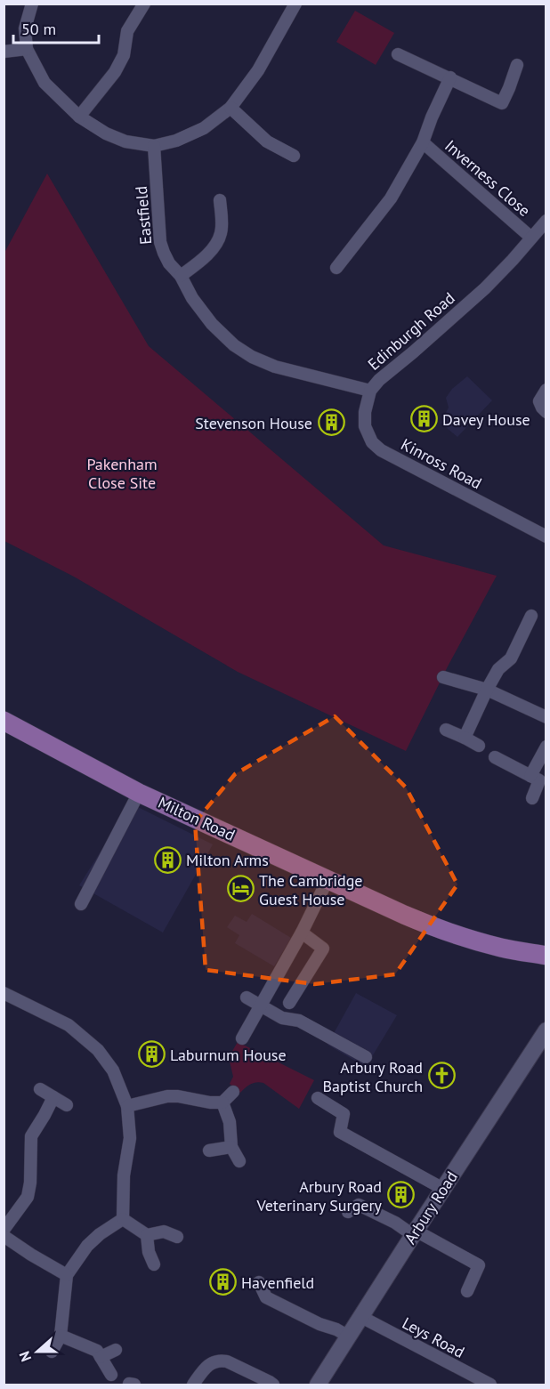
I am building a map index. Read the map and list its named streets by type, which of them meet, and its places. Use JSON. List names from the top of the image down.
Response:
{
  "streets": {
    "main road": ["Milton Road"],
    "street": [
      "Inverness Close",
      "Eastfield",
      "Edinburgh Road",
      "Kinross Road",
      "Arbury Road",
      "Leys Road"
    ]
  },
  "crossings": [
    ["Inverness Close", "Edinburgh Road"],
    ["Eastfield", "Edinburgh Road"],
    ["Edinburgh Road", "Kinross Road"],
    ["Arbury Road", "Leys Road"]
  ],
  "parks": ["Pakenham Close Site"],
  "places": {
    "building": [
      "Davey House",
      "Stevenson House",
      "Milton Arms",
      "Laburnum House",
      "Arbury Road Veterinary Surgery",
      "Havenfield"
    ],
    "hotel": ["The Cambridge Guest House"],
    "church": ["Arbury Road Baptist Church"]
  },
  "scale_bar": "50 m",
  "north": "left"
}
